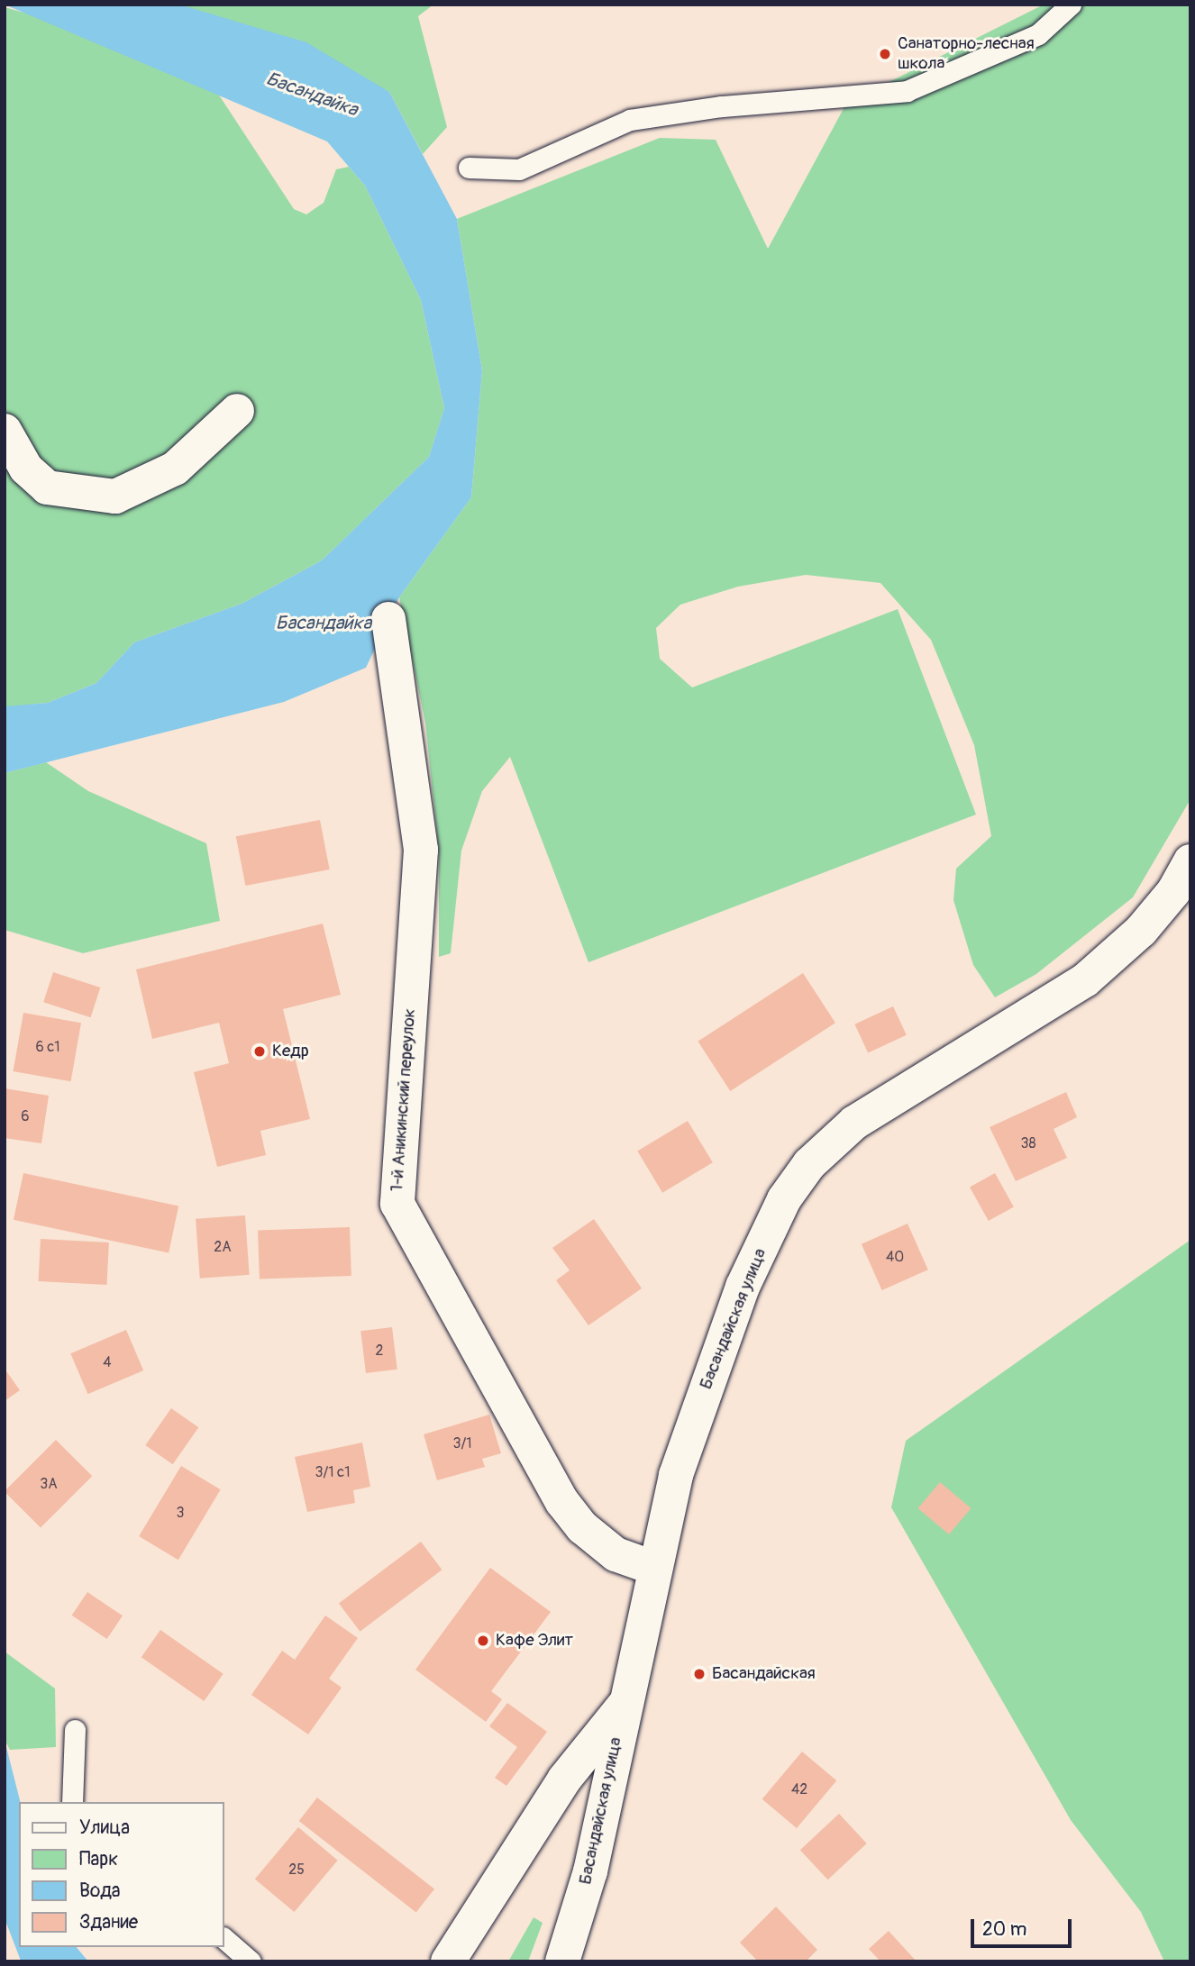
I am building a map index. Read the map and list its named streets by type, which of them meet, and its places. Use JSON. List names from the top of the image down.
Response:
{
  "streets": {
    "street": ["1-й Аникинский переулок", "Басандайская улица"]
  },
  "crossings": [
    ["1-й Аникинский переулок", "Басандайская улица"]
  ],
  "water": ["Басандайка"],
  "places": [
    "Санаторно-лесная школа",
    "Кедр",
    "Кафе Элит",
    "Басандайская"
  ],
  "house_numbers": [
    "6 с1",
    "6",
    "38",
    "2А",
    "40",
    "2",
    "4",
    "3/1",
    "3/1 с1",
    "3А",
    "3",
    "42",
    "25"
  ],
  "legend": [
    "Улица",
    "Парк",
    "Вода",
    "Здание"
  ],
  "scale_bar": "20 m"
}
